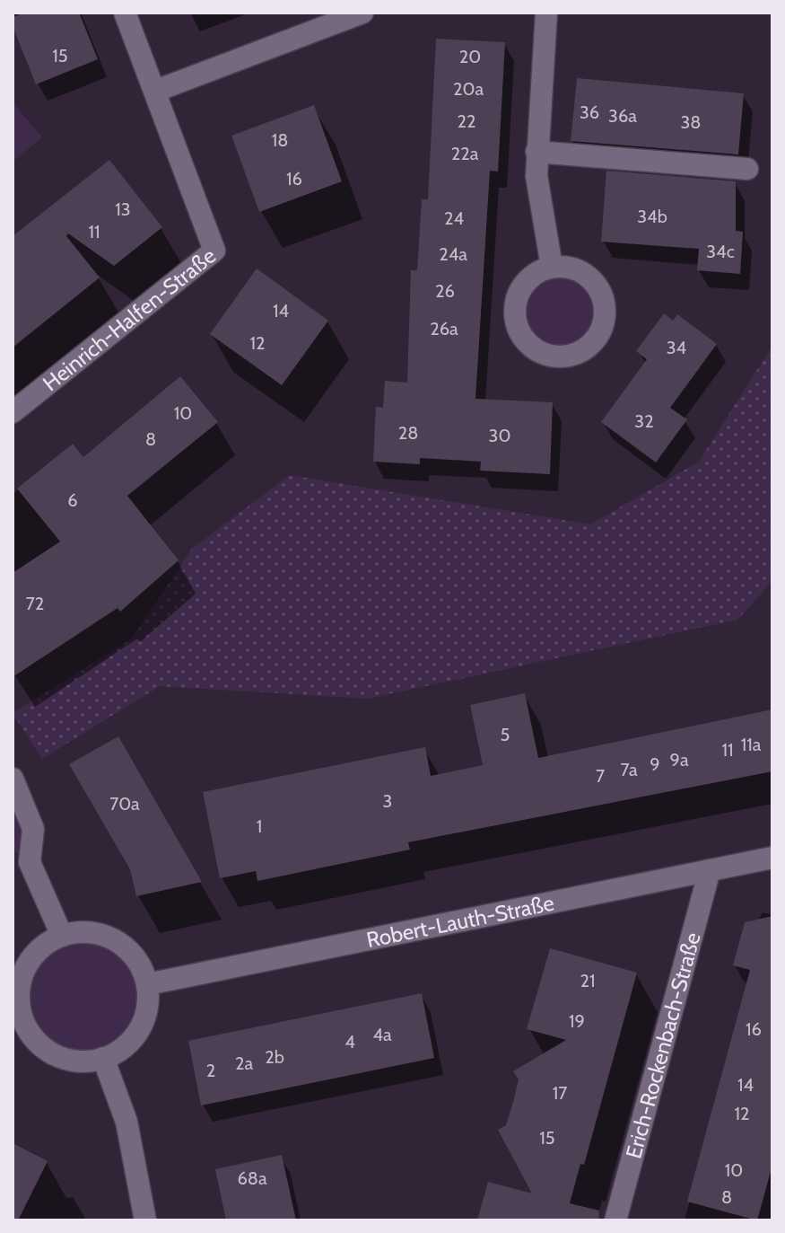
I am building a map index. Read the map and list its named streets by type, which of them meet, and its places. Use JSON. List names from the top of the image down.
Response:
{
  "streets": {
    "street": ["Heinrich-Halfen-Straße", "Robert-Lauth-Straße", "Erich-Rockenbach-Straße"]
  },
  "crossings": [
    ["Robert-Lauth-Straße", "Erich-Rockenbach-Straße"]
  ],
  "house_numbers": [
    "15",
    "20",
    "20a",
    "36",
    "36a",
    "22",
    "38",
    "18",
    "22a",
    "16",
    "13",
    "34b",
    "24",
    "11",
    "34c",
    "24a",
    "26",
    "14",
    "26a",
    "12",
    "34",
    "10",
    "32",
    "28",
    "30",
    "8",
    "6",
    "72",
    "5",
    "11a",
    "11",
    "9a",
    "9",
    "7a",
    "7",
    "3",
    "70a",
    "1",
    "21",
    "19",
    "16",
    "4a",
    "4",
    "2b",
    "2a",
    "2",
    "14",
    "17",
    "12",
    "15",
    "10",
    "68a",
    "8"
  ]
}
